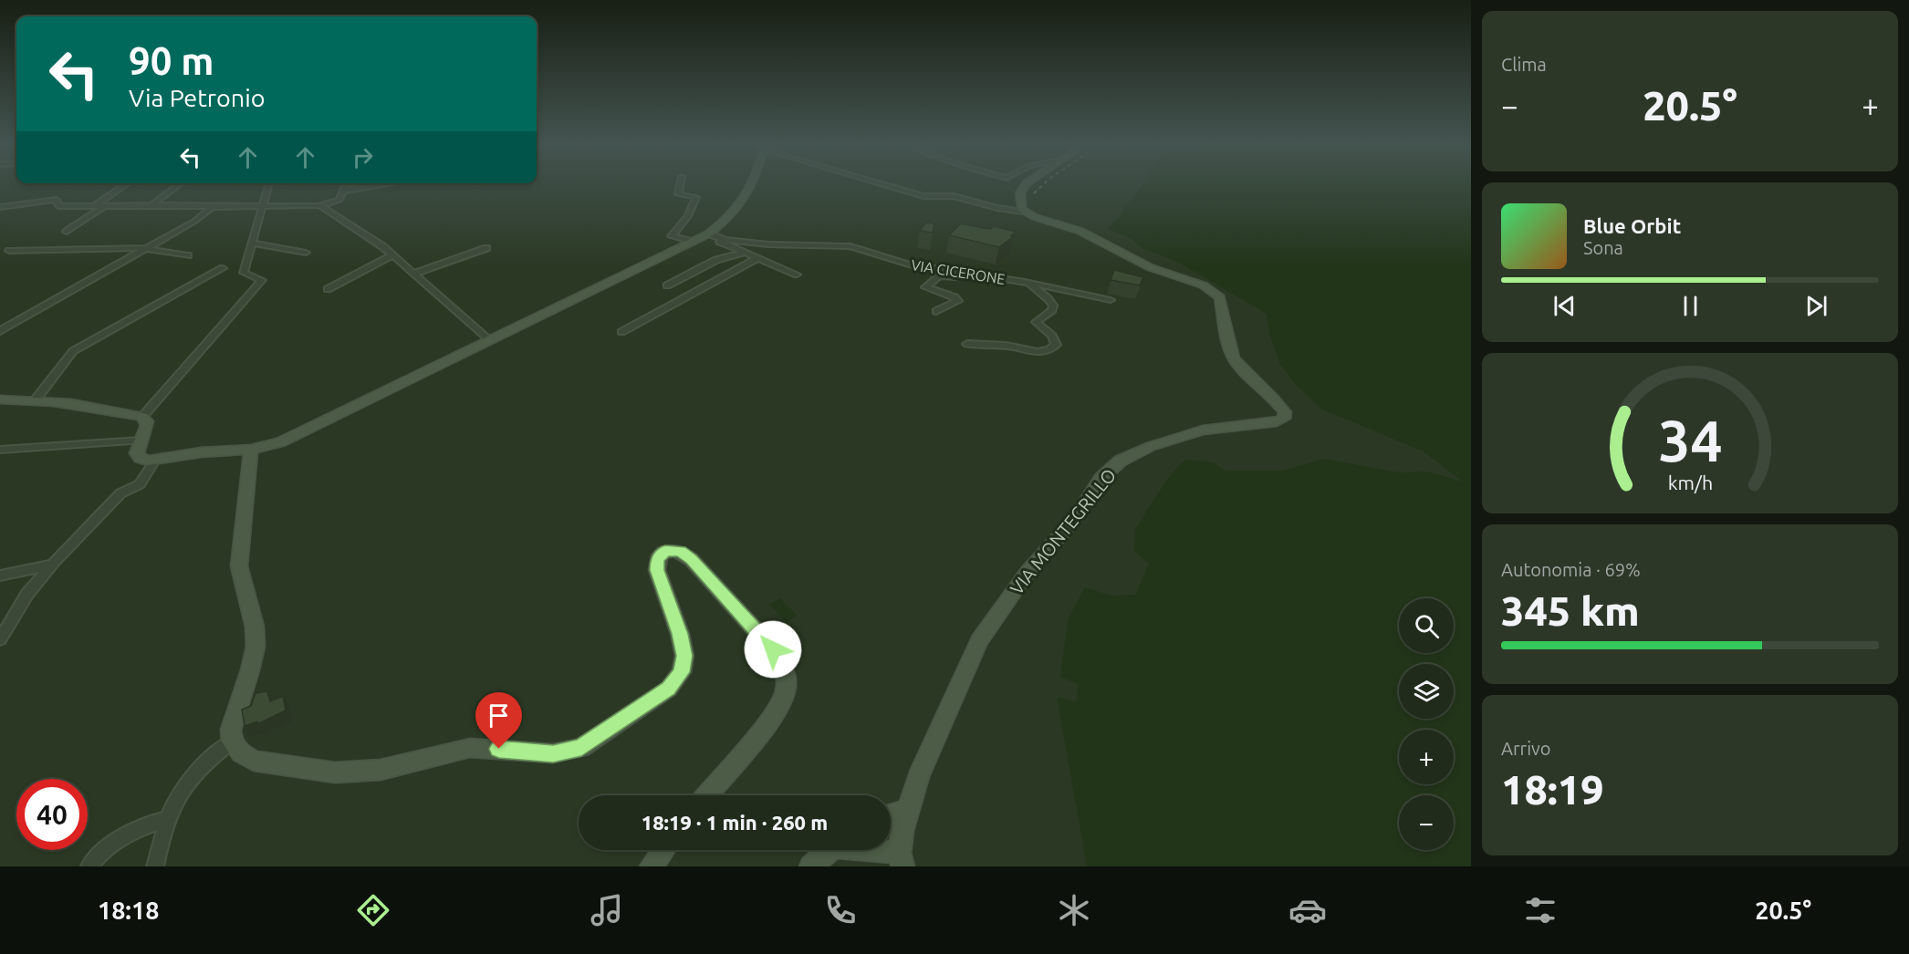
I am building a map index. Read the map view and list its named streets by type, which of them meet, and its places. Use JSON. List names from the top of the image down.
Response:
{
  "streets": {
    "street": ["VIA CICERONE", "VIA MONTEGRILLO"]
  },
  "page": {
    "tile": [
      "Clima",
      ["Autonomia · 69%", "345 km"],
      ["Arrivo", "18:19"]
    ],
    "turn": ["90 m", "Via Petronio"],
    "heat": ["−", "20.5°", "+"],
    "song": ["Blue Orbit", "Sona"],
    "map_buttons": ["+", "−"],
    "limit": "40",
    "trip": "18:19 · 1 min · 260 m",
    "tabs": ["18:18", "20.5°"],
    "gauge": ["34", "km/h"]
  }
}
